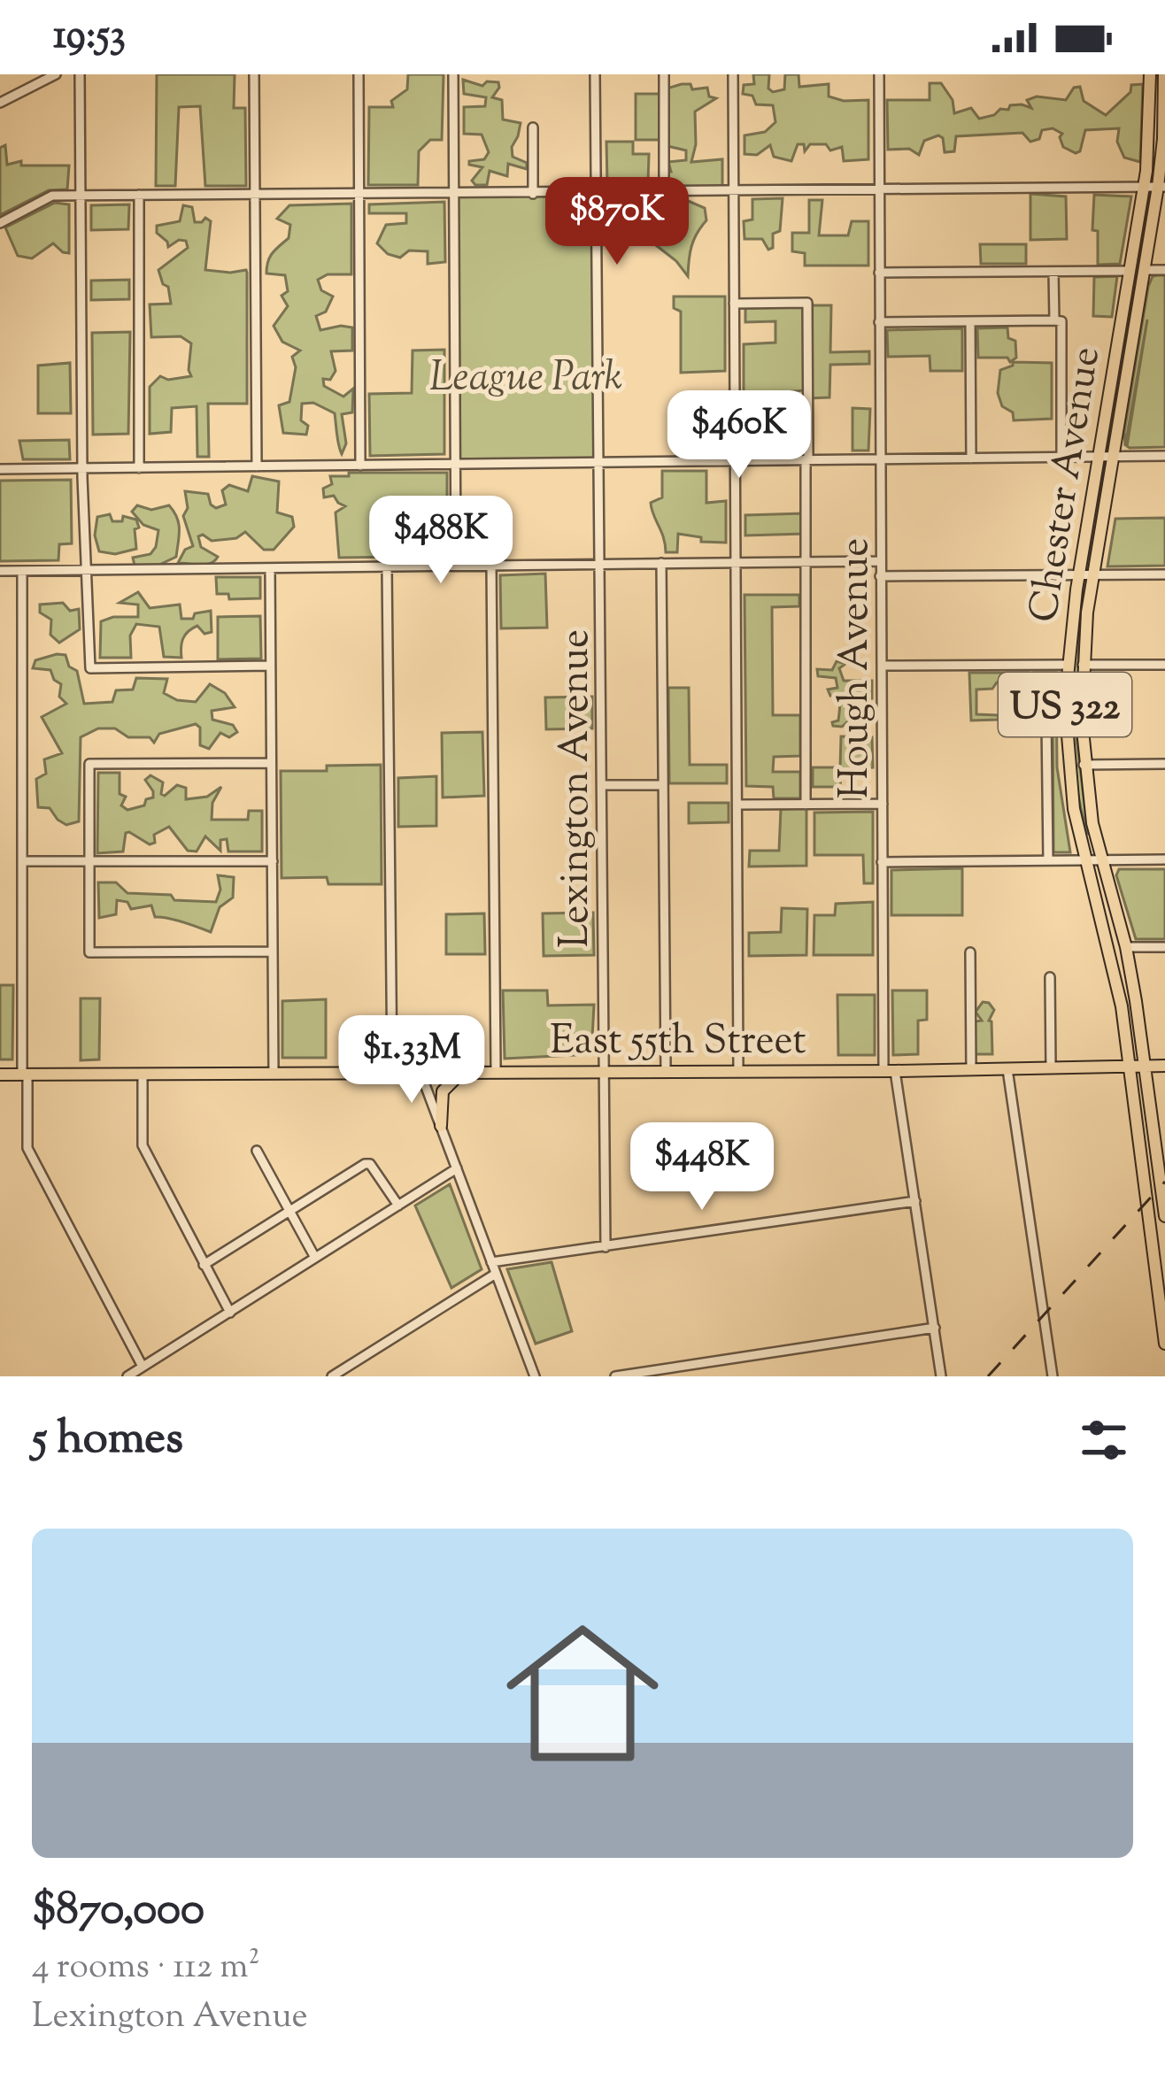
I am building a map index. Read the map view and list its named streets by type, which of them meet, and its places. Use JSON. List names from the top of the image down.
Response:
{
  "streets": {
    "main road": ["Chester Avenue", "US 322", "East 55th Street"],
    "street": ["Hough Avenue", "Lexington Avenue"]
  },
  "crossings": [
    ["Chester Avenue", "East 55th Street"],
    ["Hough Avenue", "East 55th Street"],
    ["Lexington Avenue", "East 55th Street"]
  ],
  "parks": ["League Park"],
  "page": {
    "status": "19:53",
    "price": [
      "$870K",
      "$460K",
      "$488K",
      "$1.33M",
      "$448K"
    ],
    "heading": "5 homes",
    "list": [
      {
        "name": "$870,000",
        "note": "4 rooms · 112 m² · Lexington Avenue"
      }
    ]
  }
}
